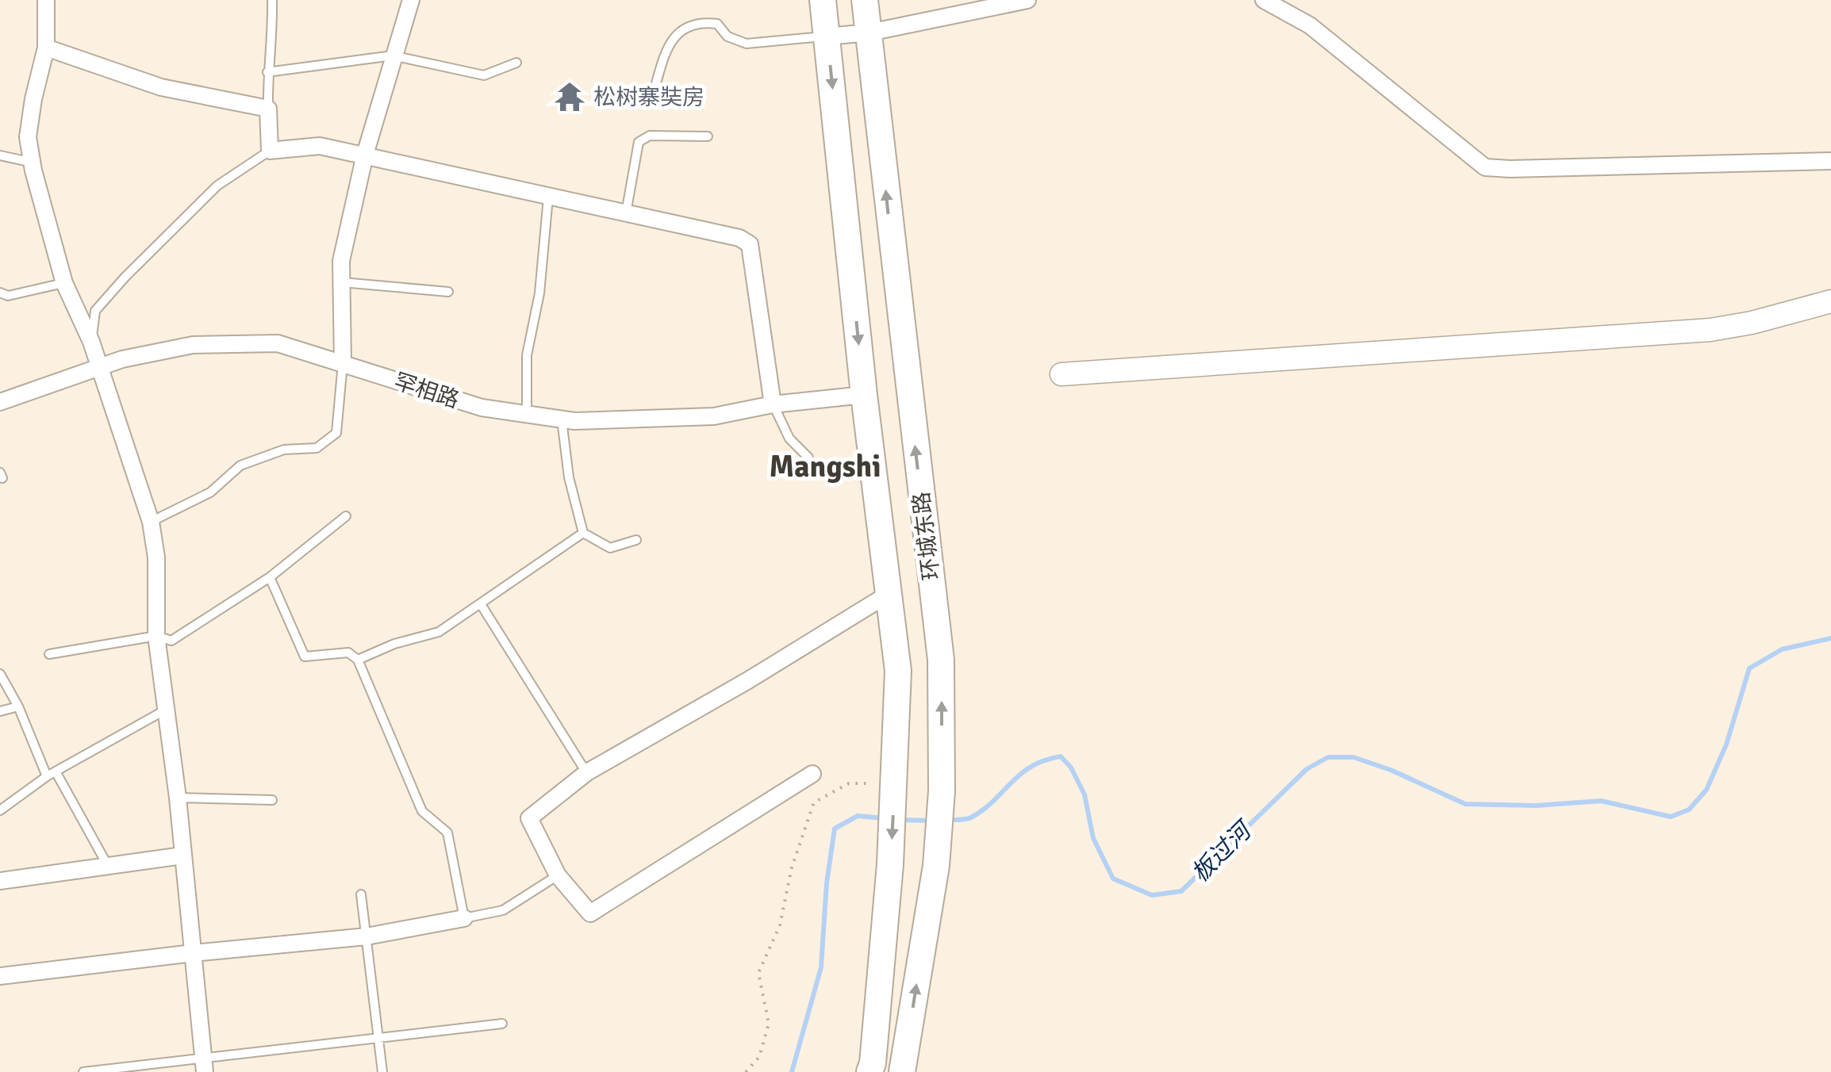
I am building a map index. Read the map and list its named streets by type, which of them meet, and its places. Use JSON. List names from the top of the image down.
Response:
{
  "streets": {
    "main road": ["环城东路"],
    "street": ["罕相路"]
  },
  "crossings": [
    ["罕相路", "环城东路"]
  ],
  "districts": ["Mangshi"],
  "water": ["板过河"],
  "places": {
    "temple": ["松树寨奘房"]
  }
}
